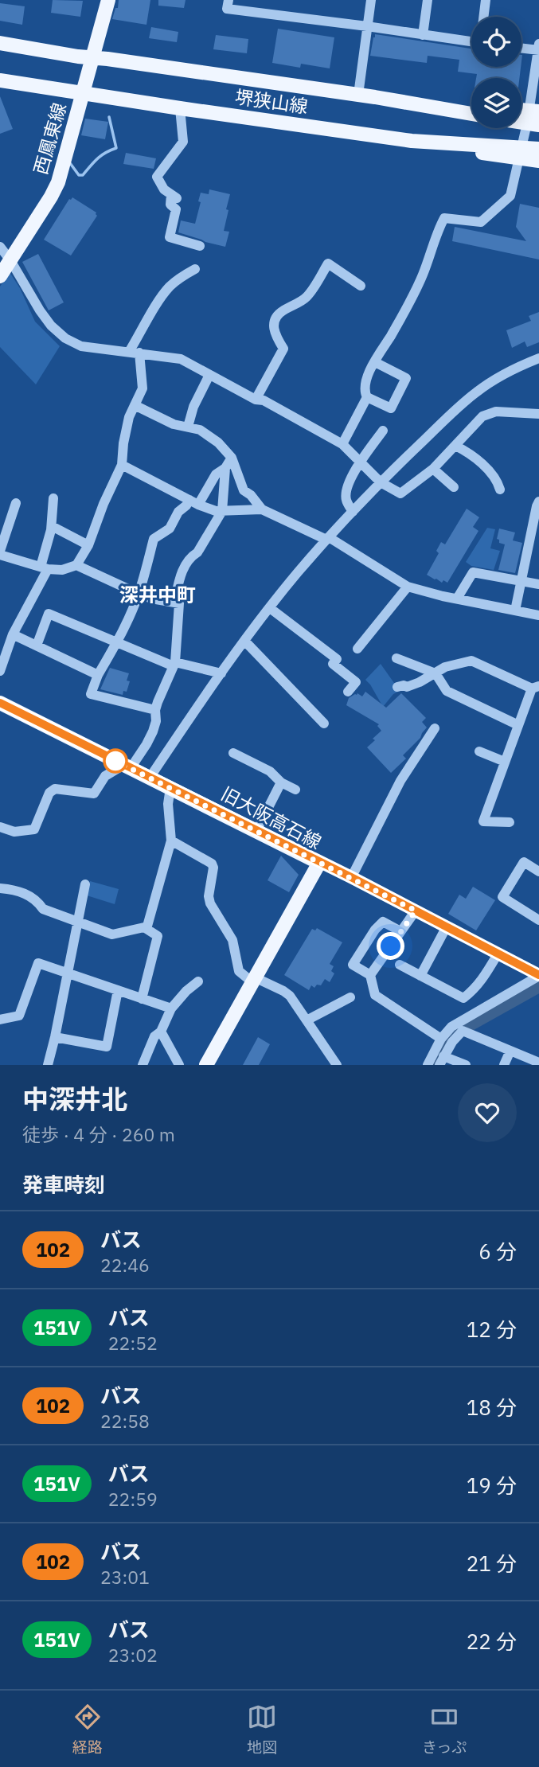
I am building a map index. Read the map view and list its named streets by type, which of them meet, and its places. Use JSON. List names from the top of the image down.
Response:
{
  "streets": {
    "main road": ["堺狭山線", "西鳳東線", "旧大阪高石線"]
  },
  "crossings": [
    ["堺狭山線", "西鳳東線"]
  ],
  "districts": ["深井中町"],
  "lines": ["bus line 102"],
  "page": {
    "heading": [
      ["中深井北", "徒歩 · 4 分 · 260 m"],
      "発車時刻"
    ],
    "list": [
      {
        "mark": "102",
        "name": "バス",
        "note": "22:46",
        "value": "6 分"
      },
      {
        "mark": "151V",
        "name": "バス",
        "note": "22:52",
        "value": "12 分"
      },
      {
        "mark": "102",
        "name": "バス",
        "note": "22:58",
        "value": "18 分"
      },
      {
        "mark": "151V",
        "name": "バス",
        "note": "22:59",
        "value": "19 分"
      },
      {
        "mark": "102",
        "name": "バス",
        "note": "23:01",
        "value": "21 分"
      },
      {
        "mark": "151V",
        "name": "バス",
        "note": "23:02",
        "value": "22 分"
      }
    ],
    "tabs": ["経路", "地図", "きっぷ"]
  }
}
